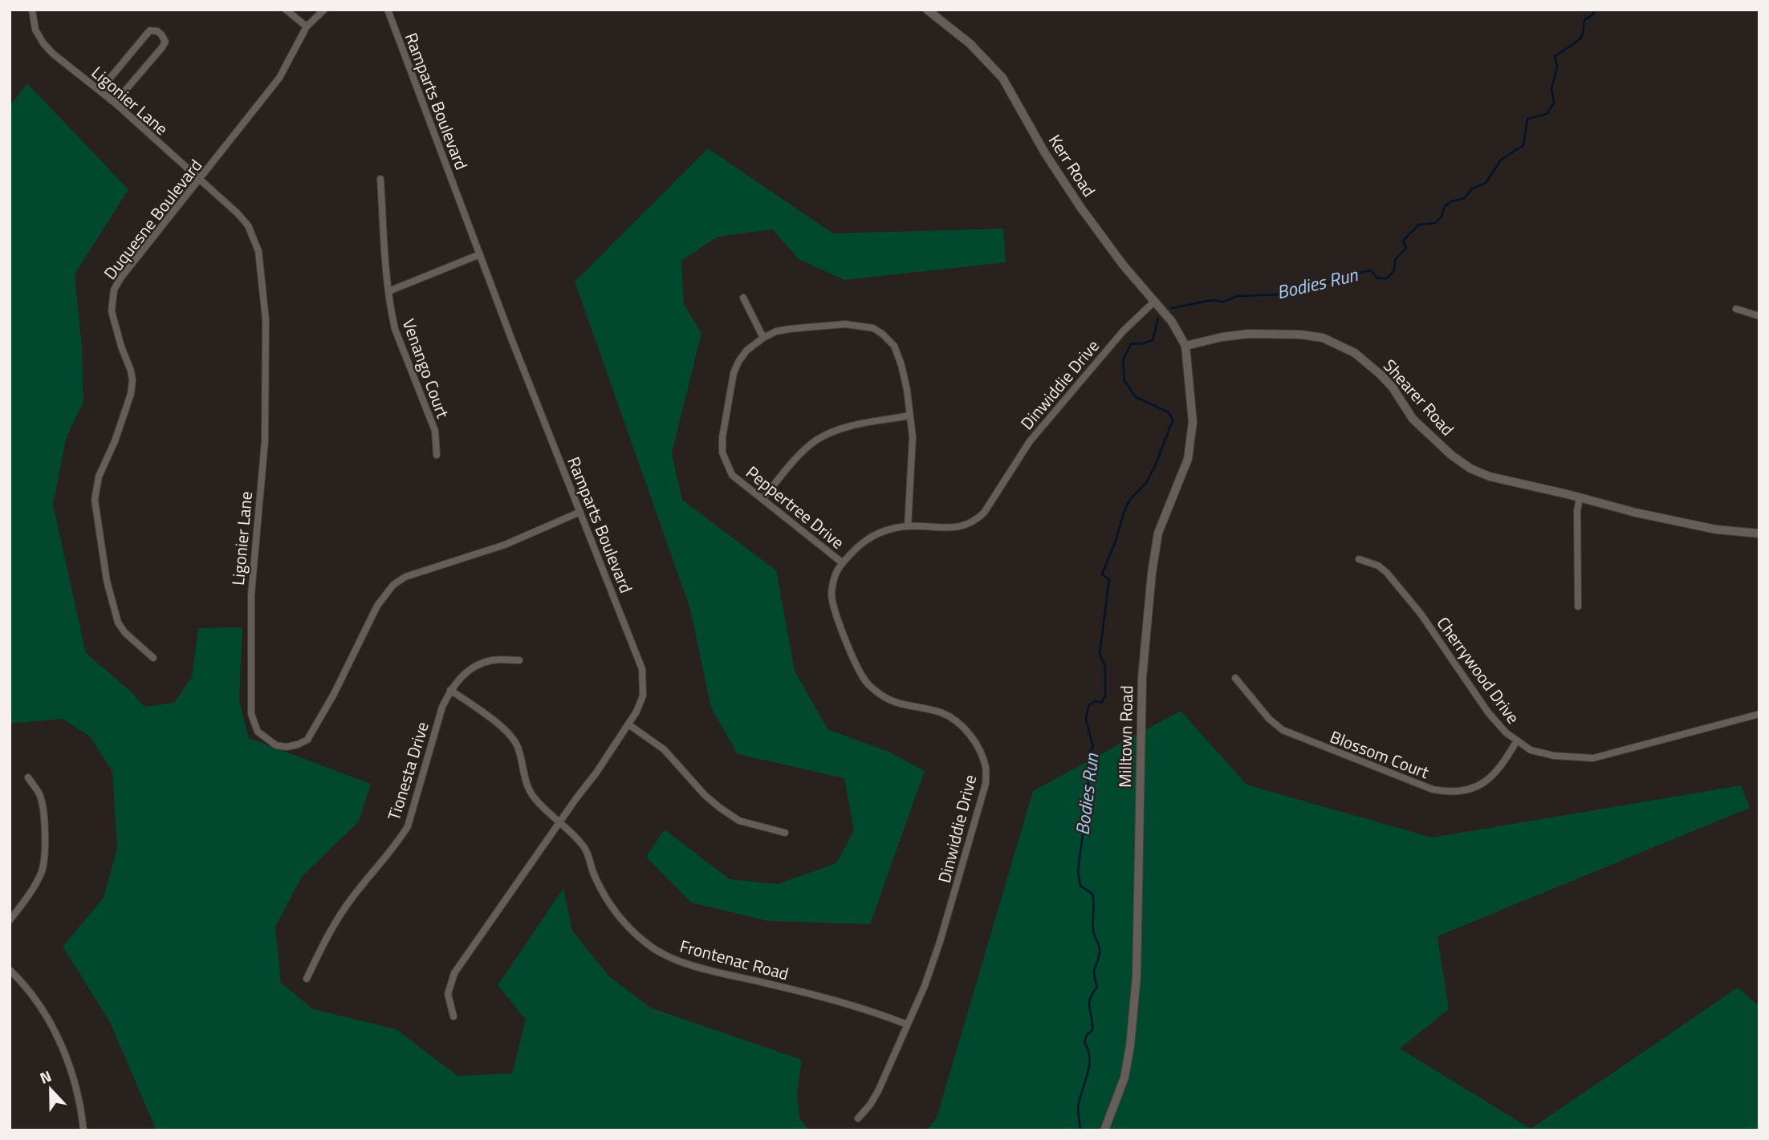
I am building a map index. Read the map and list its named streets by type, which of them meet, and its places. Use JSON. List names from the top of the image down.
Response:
{
  "streets": {
    "street": [
      "Ligonier Lane",
      "Ramparts Boulevard",
      "Kerr Road",
      "Duquesne Boulevard",
      "Venango Court",
      "Dinwiddie Drive",
      "Shearer Road",
      "Peppertree Drive",
      "Cherrywood Drive",
      "Milltown Road",
      "Blossom Court",
      "Tionesta Drive",
      "Frontenac Road"
    ]
  },
  "crossings": [
    ["Ligonier Lane", "Ramparts Boulevard"],
    ["Ligonier Lane", "Duquesne Boulevard"],
    ["Ramparts Boulevard", "Frontenac Road"],
    ["Kerr Road", "Dinwiddie Drive"],
    ["Kerr Road", "Shearer Road"],
    ["Kerr Road", "Milltown Road"],
    ["Dinwiddie Drive", "Peppertree Drive"],
    ["Dinwiddie Drive", "Frontenac Road"],
    ["Shearer Road", "Milltown Road"],
    ["Cherrywood Drive", "Blossom Court"],
    ["Tionesta Drive", "Frontenac Road"]
  ],
  "water": ["Bodies Run"],
  "north": "top"
}
